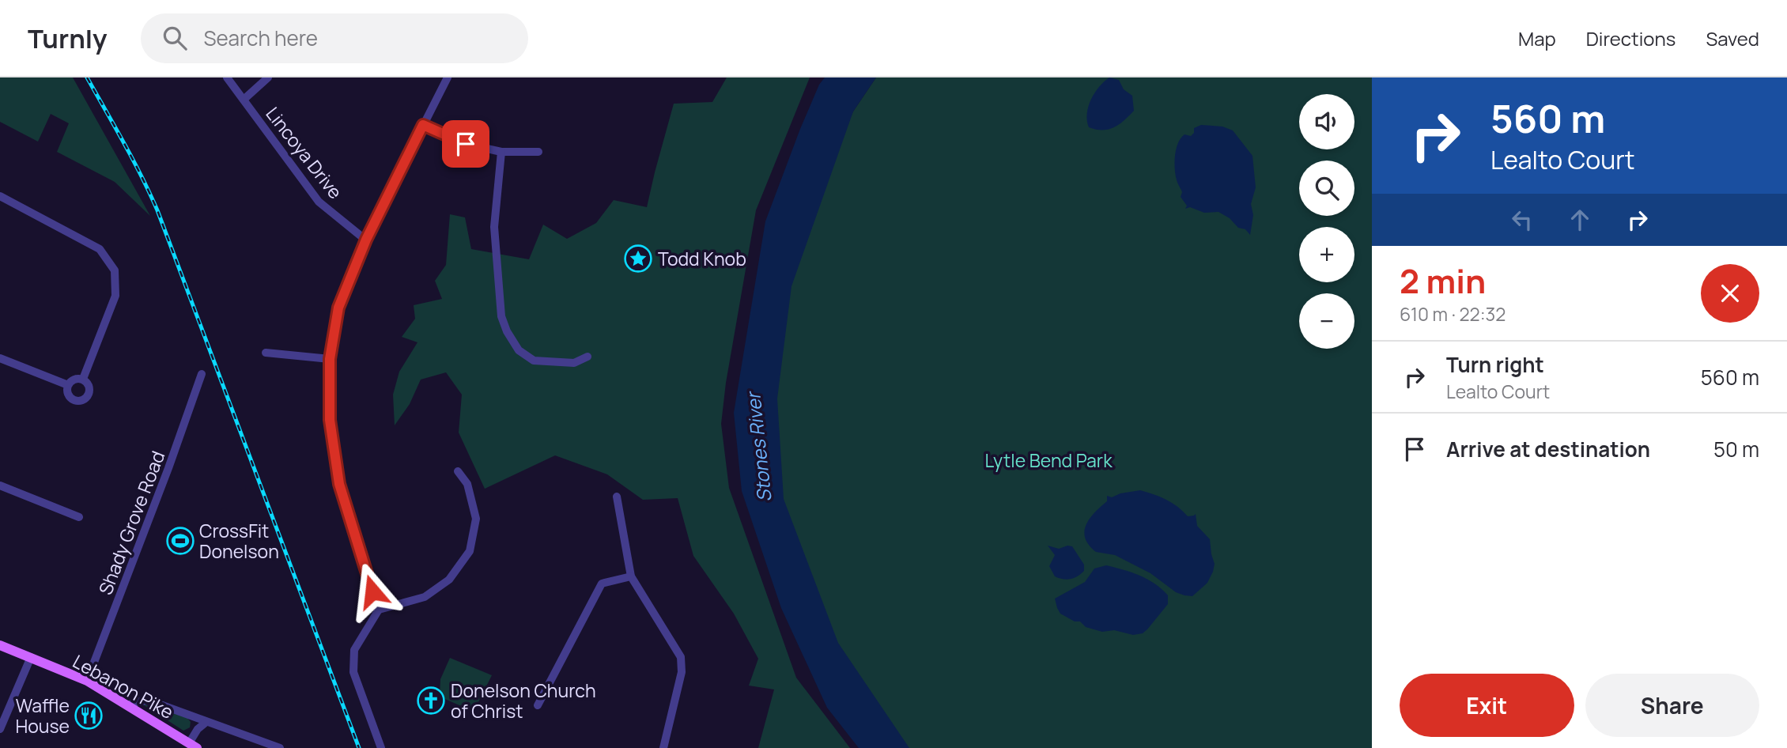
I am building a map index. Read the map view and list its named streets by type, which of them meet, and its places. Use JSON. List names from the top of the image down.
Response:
{
  "streets": {
    "main road": ["Lebanon Pike"],
    "street": ["Lincoya Drive", "Shady Grove Road"]
  },
  "crossings": [
    ["Shady Grove Road", "Lebanon Pike"]
  ],
  "water": ["Stones River"],
  "parks": ["Lytle Bend Park"],
  "places": {
    "place": ["Todd Knob"],
    "sports": ["CrossFit Donelson"],
    "church": ["Donelson Church of Christ"],
    "restaurant": ["Waffle House"]
  },
  "page": {
    "header": "Turnly",
    "search": "Search here",
    "nav": ["Map", "Directions", "Saved"],
    "turn": ["560 m", "Lealto Court"],
    "map_buttons": ["+", "−"],
    "heading": ["2 min", "610 m · 22:32"],
    "list": [
      {
        "name": "Turn right",
        "note": "Lealto Court",
        "value": "560 m"
      },
      {
        "name": "Arrive at destination",
        "value": "50 m"
      }
    ],
    "buttons": ["Exit", "Share"]
  }
}
